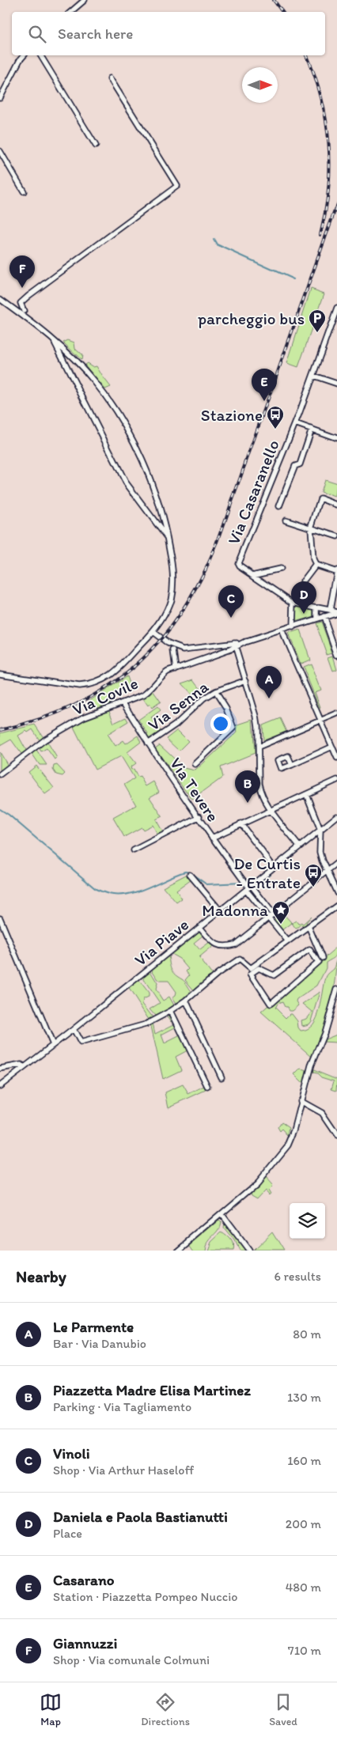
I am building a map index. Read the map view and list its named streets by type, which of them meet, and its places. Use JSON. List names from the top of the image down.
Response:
{
  "streets": {
    "street": [
      "Via Casaranello",
      "Via Covile",
      "Via Senna",
      "Via Tevere",
      "Via Piave"
    ]
  },
  "crossings": [
    ["Via Covile", "Via Tevere"],
    ["Via Senna", "Via Tevere"],
    ["Via Tevere", "Via Piave"]
  ],
  "places": {
    "parking": ["parcheggio bus"],
    "bus stop": ["Stazione", "De Curtis - Entrate"],
    "place": ["Madonna"]
  },
  "north": "right",
  "page": {
    "search": "Search here",
    "pins": [
      "F",
      "E",
      "D",
      "C",
      "A",
      "B"
    ],
    "heading": ["Nearby", "6 results"],
    "list": [
      {
        "mark": "A",
        "name": "Le Parmente",
        "note": "Bar · Via Danubio",
        "value": "80 m"
      },
      {
        "mark": "B",
        "name": "Piazzetta Madre Elisa Martinez",
        "note": "Parking · Via Tagliamento",
        "value": "130 m"
      },
      {
        "mark": "C",
        "name": "Vinoli",
        "note": "Shop · Via Arthur Haseloff",
        "value": "160 m"
      },
      {
        "mark": "D",
        "name": "Daniela e Paola Bastianutti",
        "note": "Place",
        "value": "200 m"
      },
      {
        "mark": "E",
        "name": "Casarano",
        "note": "Station · Piazzetta Pompeo Nuccio",
        "value": "480 m"
      },
      {
        "mark": "F",
        "name": "Giannuzzi",
        "note": "Shop · Via comunale Colmuni",
        "value": "710 m"
      }
    ],
    "nav": ["Map", "Directions", "Saved"]
  }
}
